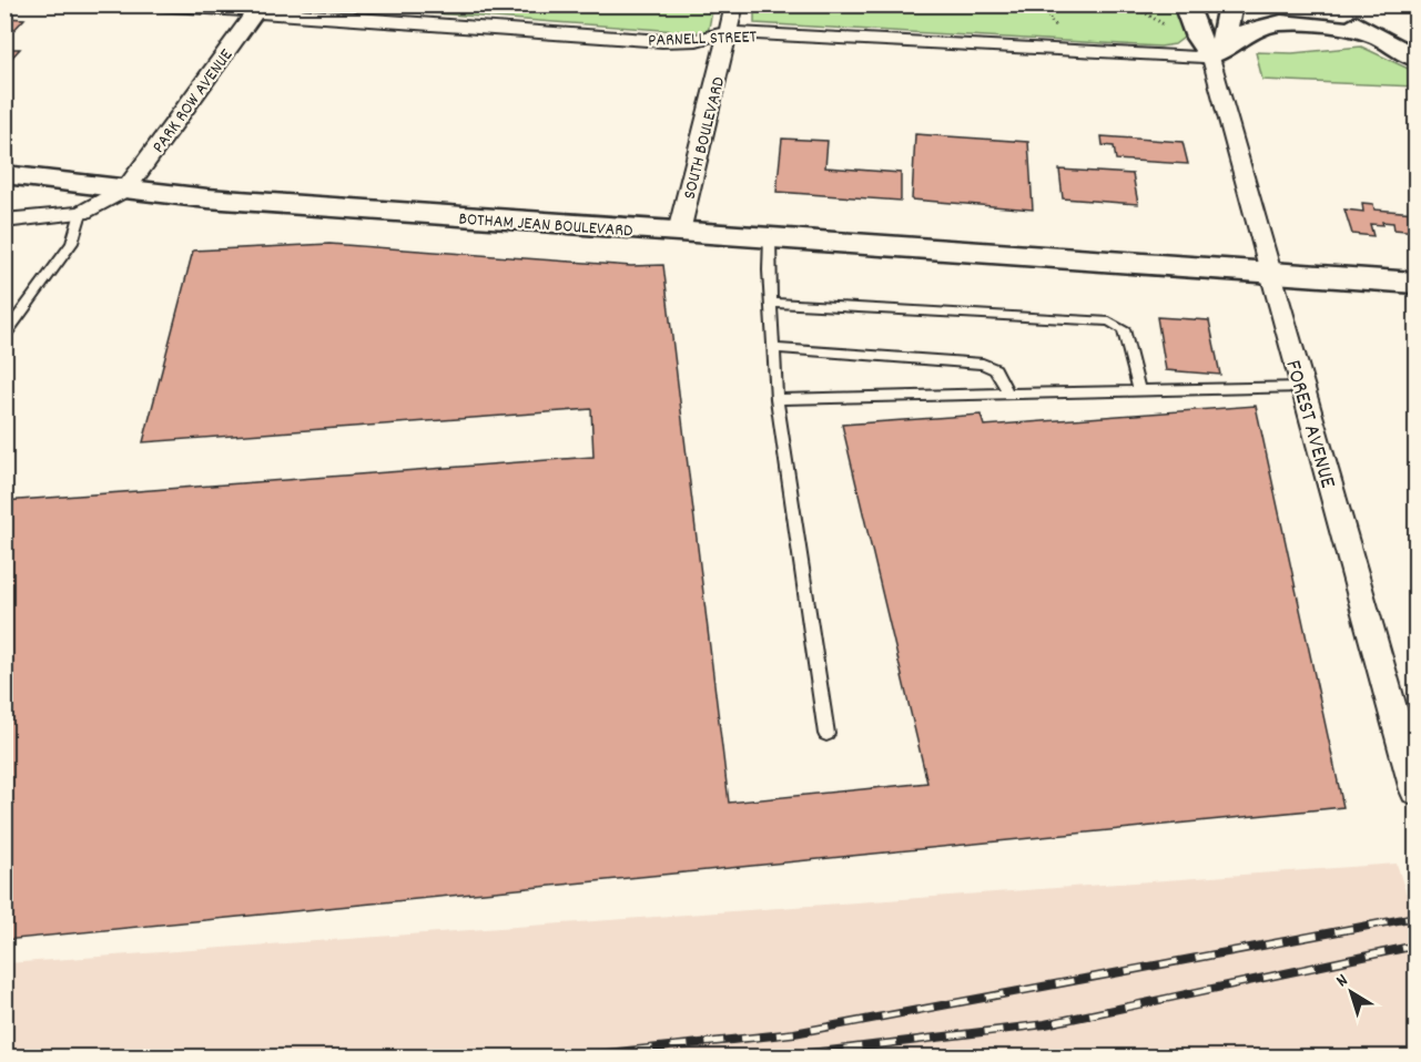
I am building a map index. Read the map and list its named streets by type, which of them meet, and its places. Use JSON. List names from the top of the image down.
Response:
{
  "streets": {
    "main road": ["BOTHAM JEAN BOULEVARD"],
    "street": [
      "PARNELL STREET",
      "PARK ROW AVENUE",
      "SOUTH BOULEVARD",
      "FOREST AVENUE"
    ]
  },
  "crossings": [
    ["PARNELL STREET", "PARK ROW AVENUE"],
    ["PARNELL STREET", "SOUTH BOULEVARD"],
    ["PARNELL STREET", "FOREST AVENUE"],
    ["PARK ROW AVENUE", "BOTHAM JEAN BOULEVARD"],
    ["SOUTH BOULEVARD", "BOTHAM JEAN BOULEVARD"],
    ["BOTHAM JEAN BOULEVARD", "FOREST AVENUE"]
  ],
  "north": "top left"
}
